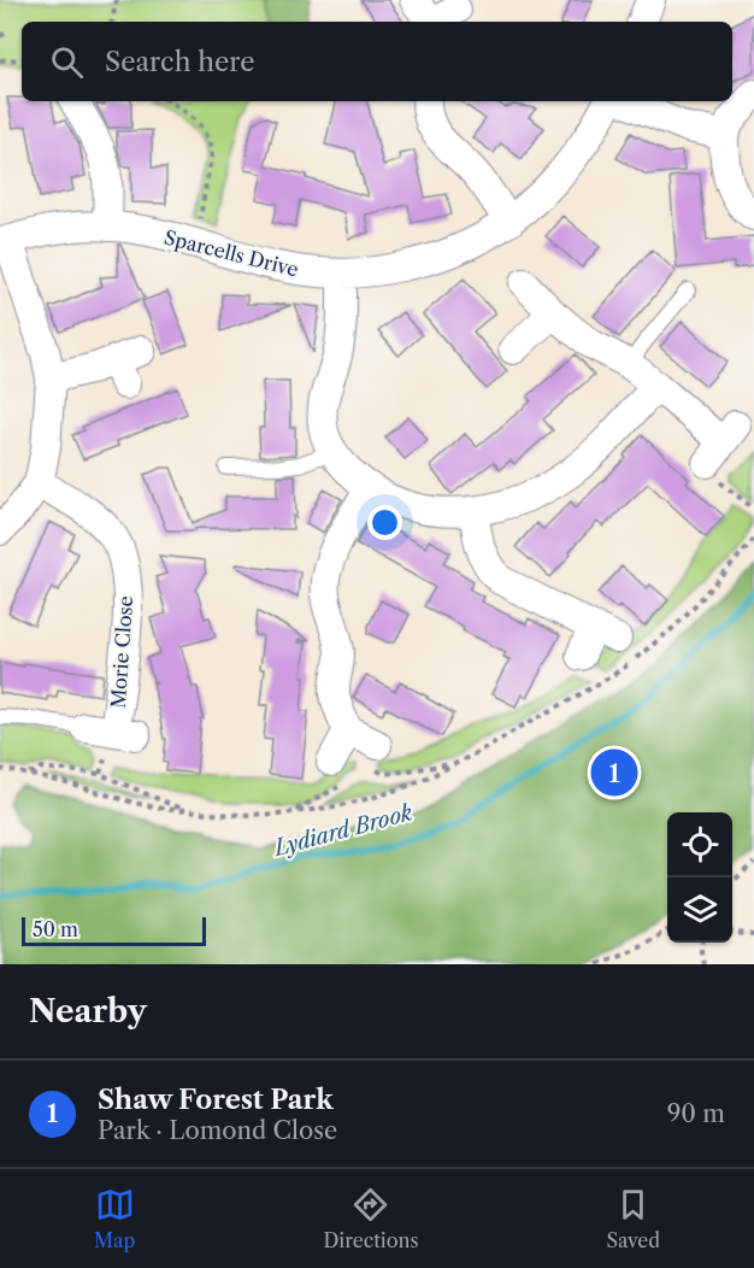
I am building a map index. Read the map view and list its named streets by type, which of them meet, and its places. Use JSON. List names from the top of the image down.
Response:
{
  "streets": {
    "street": ["Sparcells Drive", "Morie Close"]
  },
  "water": ["Lydiard Brook"],
  "scale_bar": "50 m",
  "page": {
    "search": "Search here",
    "pins": "1",
    "scale": "50 m",
    "heading": "Nearby",
    "list": [
      {
        "mark": "1",
        "name": "Shaw Forest Park",
        "note": "Park · Lomond Close",
        "value": "90 m"
      }
    ],
    "nav": ["Map", "Directions", "Saved"]
  }
}
